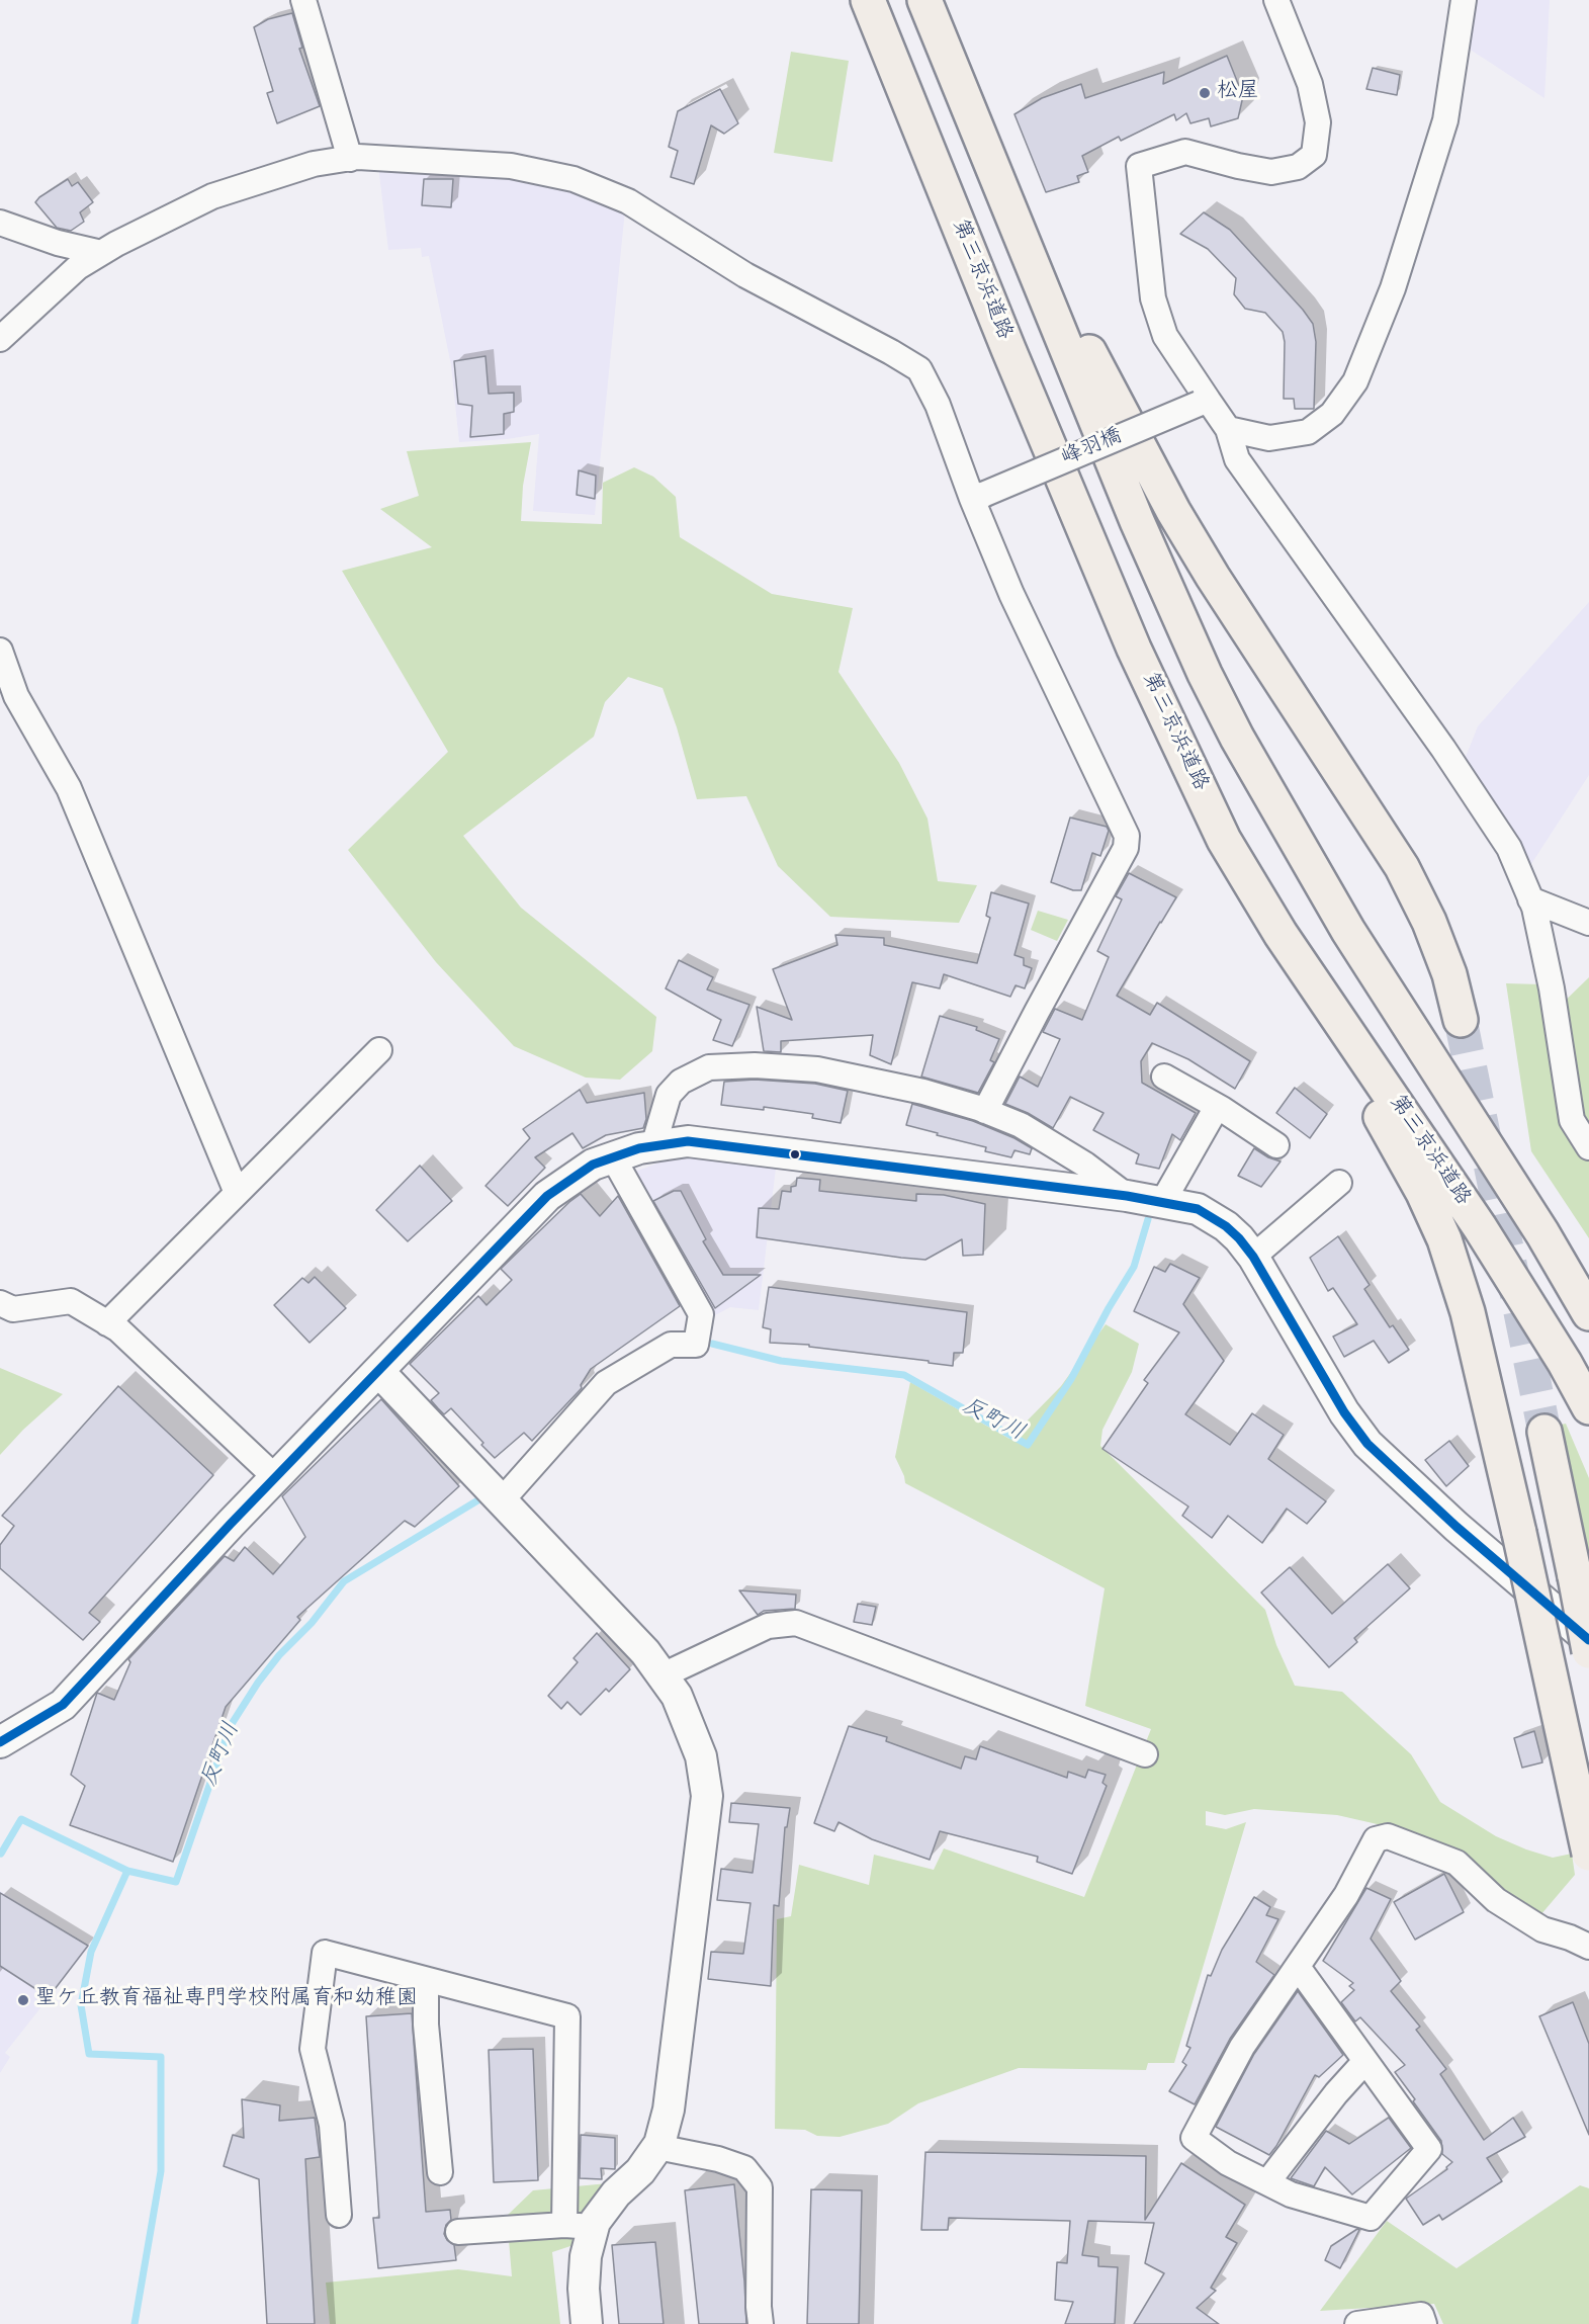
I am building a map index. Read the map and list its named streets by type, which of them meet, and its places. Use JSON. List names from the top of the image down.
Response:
{
  "streets": {
    "highway": ["第三京浜道路"],
    "street": ["峰羽橋"]
  },
  "water": ["反町川"],
  "places": ["松屋", "聖ケ丘教育福祉専門学校附属育和幼稚園"]
}
